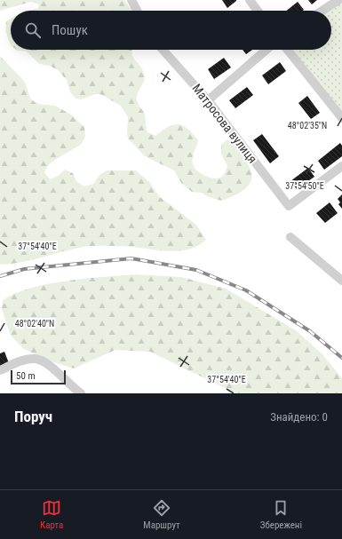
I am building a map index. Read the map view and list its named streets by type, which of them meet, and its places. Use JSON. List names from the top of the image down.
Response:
{
  "streets": {
    "street": ["Матросова вулиця"]
  },
  "scale_bar": "50 m",
  "page": {
    "search": "Пошук",
    "scale": "50 m",
    "heading": ["Поруч", "Знайдено: 0"],
    "nav": ["Карта", "Маршрут", "Збережені"]
  },
  "coordinates": [
    "48°02'35\"N",
    "37°54'50\"E",
    "37°54'40\"E",
    "48°02'40\"N"
  ]
}
